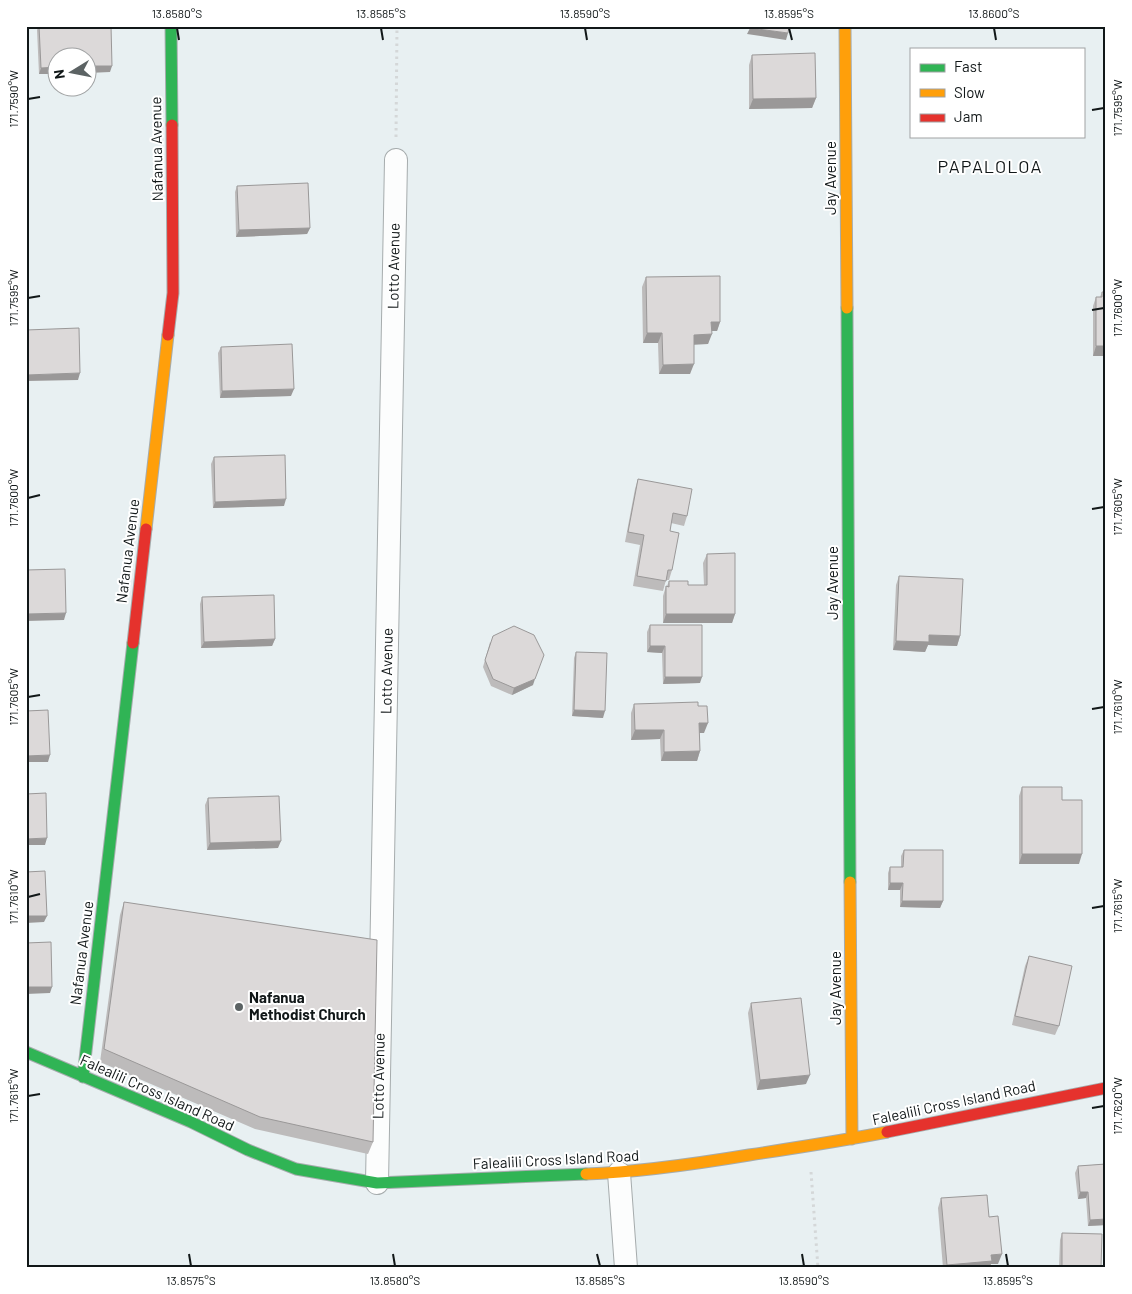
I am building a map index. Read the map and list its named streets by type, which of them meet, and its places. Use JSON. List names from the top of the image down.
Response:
{
  "streets": {
    "street": [
      "Nafanua Avenue",
      "Jay Avenue",
      "Lotto Avenue",
      "Falealili Cross Island Road"
    ]
  },
  "crossings": [
    ["Nafanua Avenue", "Falealili Cross Island Road"],
    ["Jay Avenue", "Falealili Cross Island Road"],
    ["Lotto Avenue", "Falealili Cross Island Road"]
  ],
  "districts": ["PAPALOLOA"],
  "places": ["Nafanua Methodist Church"],
  "legend": ["Fast", "Slow", "Jam"],
  "north": "left",
  "coordinates": [
    "13.8580°S",
    "13.8585°S",
    "13.8590°S",
    "13.8595°S",
    "13.8600°S",
    "171.7590°W",
    "171.7595°W",
    "171.7600°W",
    "171.7605°W",
    "171.7610°W",
    "171.7615°W",
    "171.7620°W",
    "13.8575°S"
  ]
}
